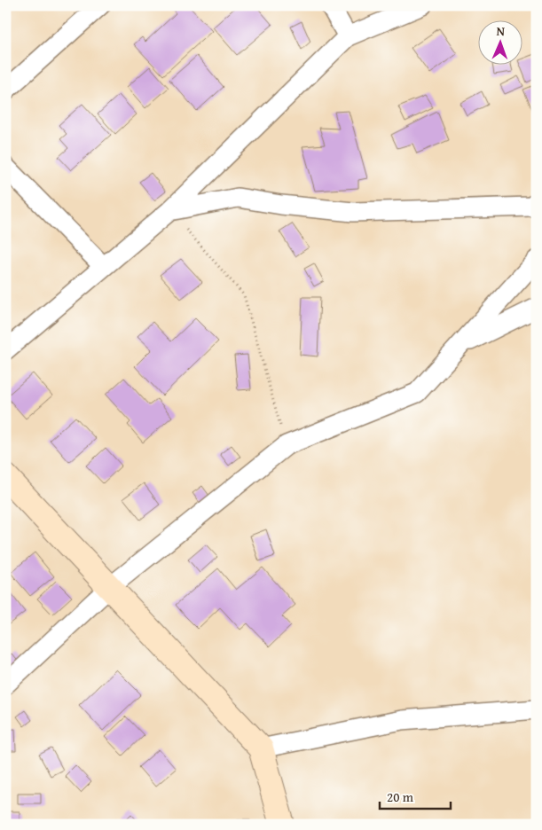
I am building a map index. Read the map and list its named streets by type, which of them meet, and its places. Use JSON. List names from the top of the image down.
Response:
{
  "scale_bar": "20 m",
  "north": "top"
}
